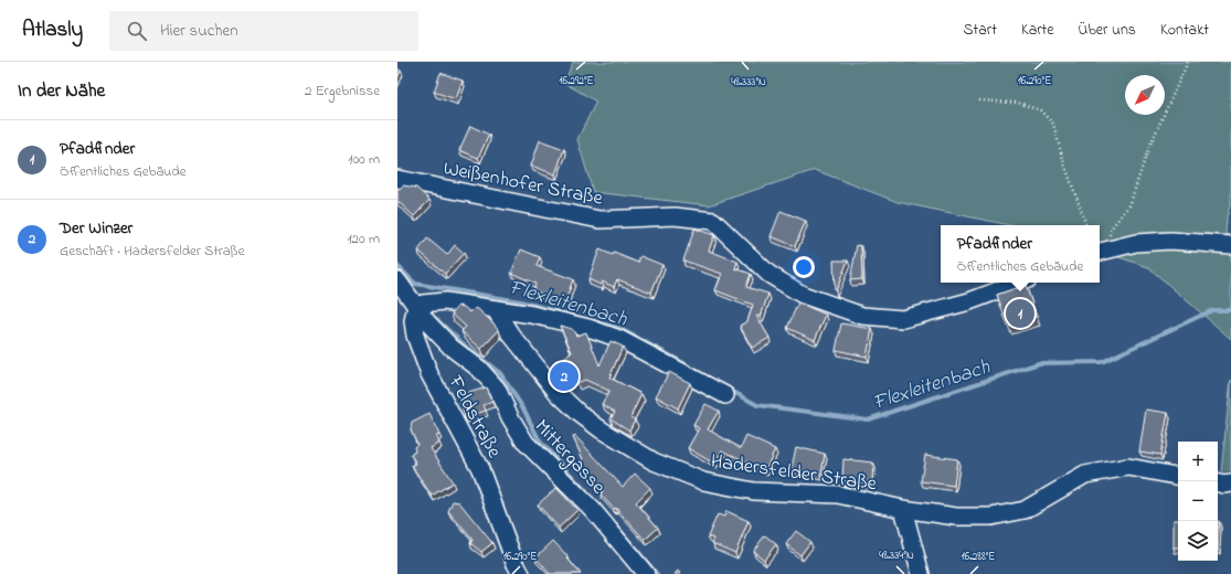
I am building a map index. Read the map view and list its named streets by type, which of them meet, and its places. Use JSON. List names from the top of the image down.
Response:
{
  "streets": {
    "street": [
      "Weißenhofer Straße",
      "Feldstraße",
      "Mittergasse",
      "Hadersfelder Straße"
    ]
  },
  "crossings": [
    ["Feldstraße", "Mittergasse"]
  ],
  "water": ["Flexleitenbach"],
  "north": "bottom left",
  "page": {
    "header": "Atlasly",
    "search": "Hier suchen",
    "nav": [
      "Start",
      "Karte",
      "Über uns",
      "Kontakt"
    ],
    "heading": ["In der Nähe", "2 Ergebnisse"],
    "list": [
      {
        "mark": "1",
        "name": "Pfadfinder",
        "note": "Öffentliches Gebäude",
        "value": "100 m"
      },
      {
        "mark": "2",
        "name": "Der Winzer",
        "note": "Geschäft · Hadersfelder Straße",
        "value": "120 m"
      }
    ],
    "popup": ["Pfadfinder", "Öffentliches Gebäude"],
    "pins": ["1", "2"],
    "map_buttons": ["+", "−"]
  },
  "coordinates": [
    "16.292°E",
    "16.290°E",
    "48.333°N",
    "48.334°N",
    "16.288°E"
  ]
}
